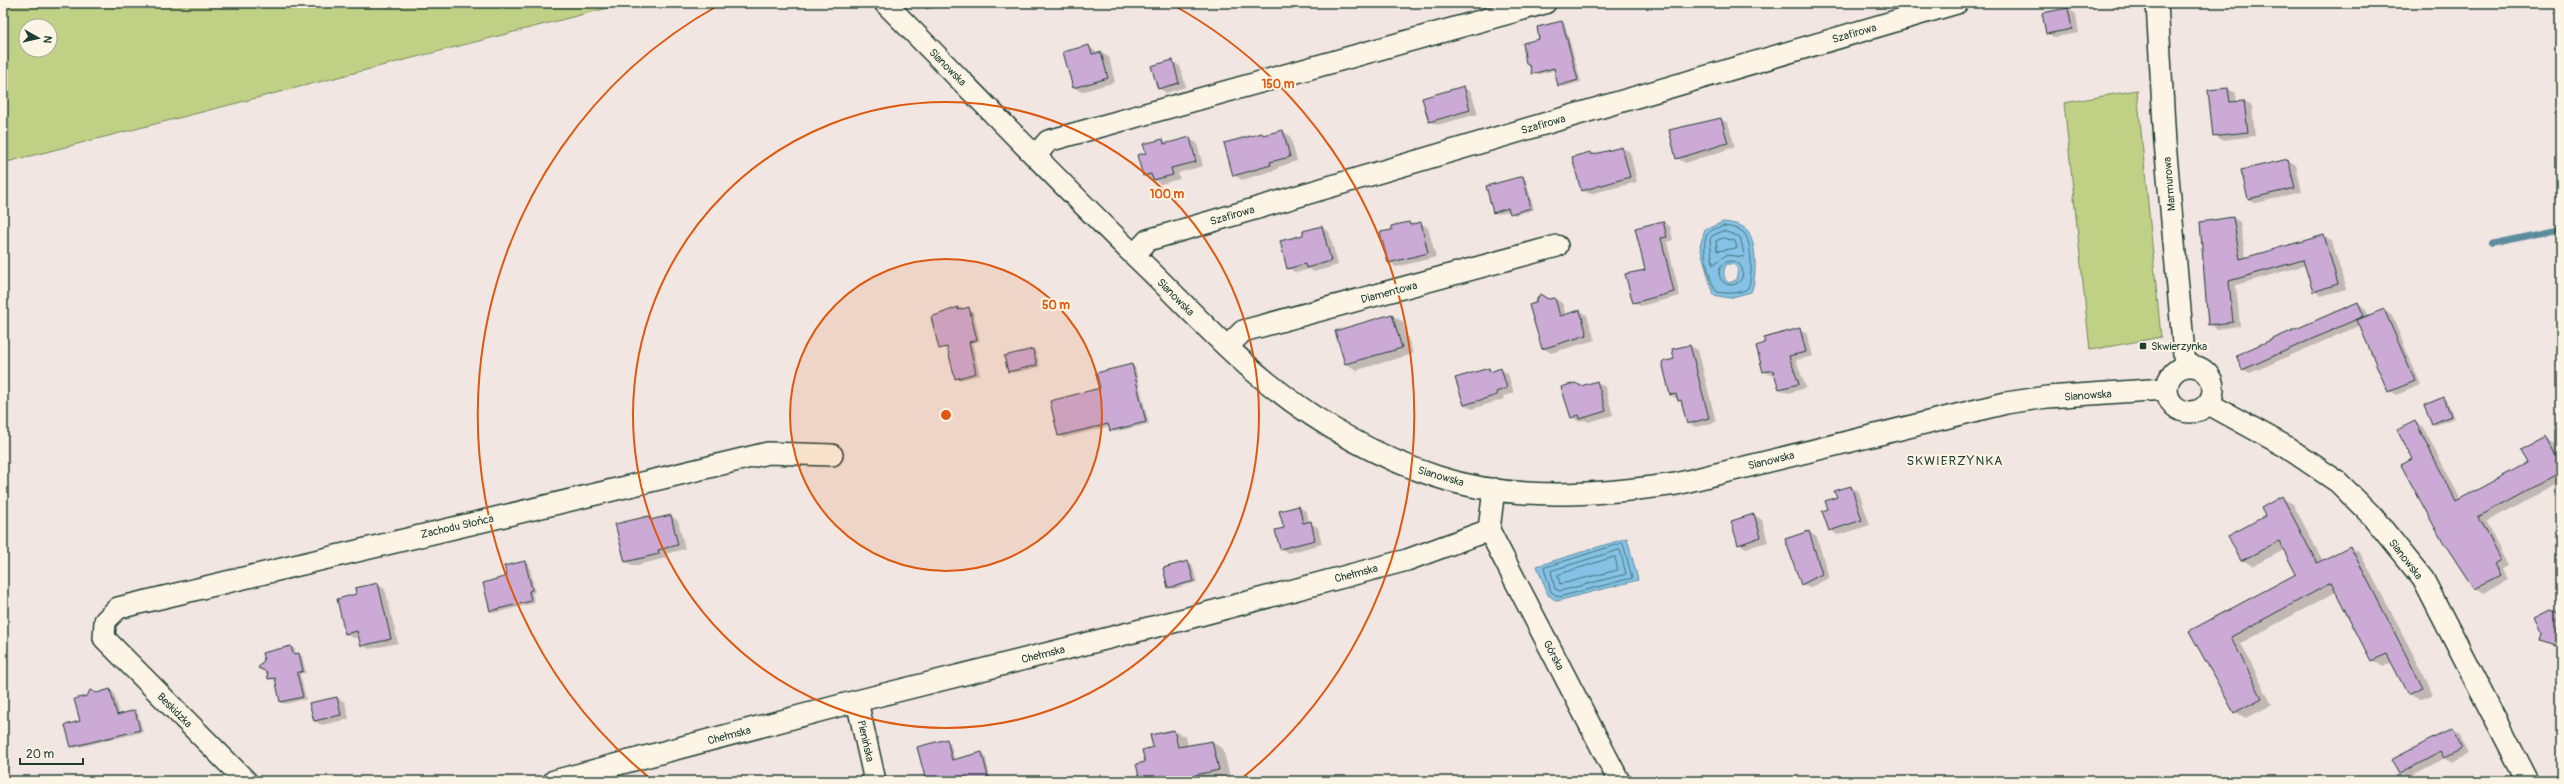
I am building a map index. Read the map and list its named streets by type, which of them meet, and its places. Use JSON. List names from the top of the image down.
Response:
{
  "streets": {
    "street": [
      "Szafirowa",
      "Sianowska",
      "Marmurowa",
      "Diamentowa",
      "Zachodu Słońca",
      "Chełmska",
      "Górska",
      "Beskidzka",
      "Pienińska"
    ]
  },
  "crossings": [
    ["Szafirowa", "Sianowska"],
    ["Sianowska", "Marmurowa"],
    ["Sianowska", "Diamentowa"],
    ["Zachodu Słońca", "Beskidzka"],
    ["Chełmska", "Górska"],
    ["Chełmska", "Pienińska"]
  ],
  "districts": ["SKWIERZYNKA"],
  "places": {
    "transit": ["Skwierzynka"]
  },
  "scale_bar": "20 m",
  "north": "right",
  "rings": ["150 m", "100 m", "50 m"]
}
